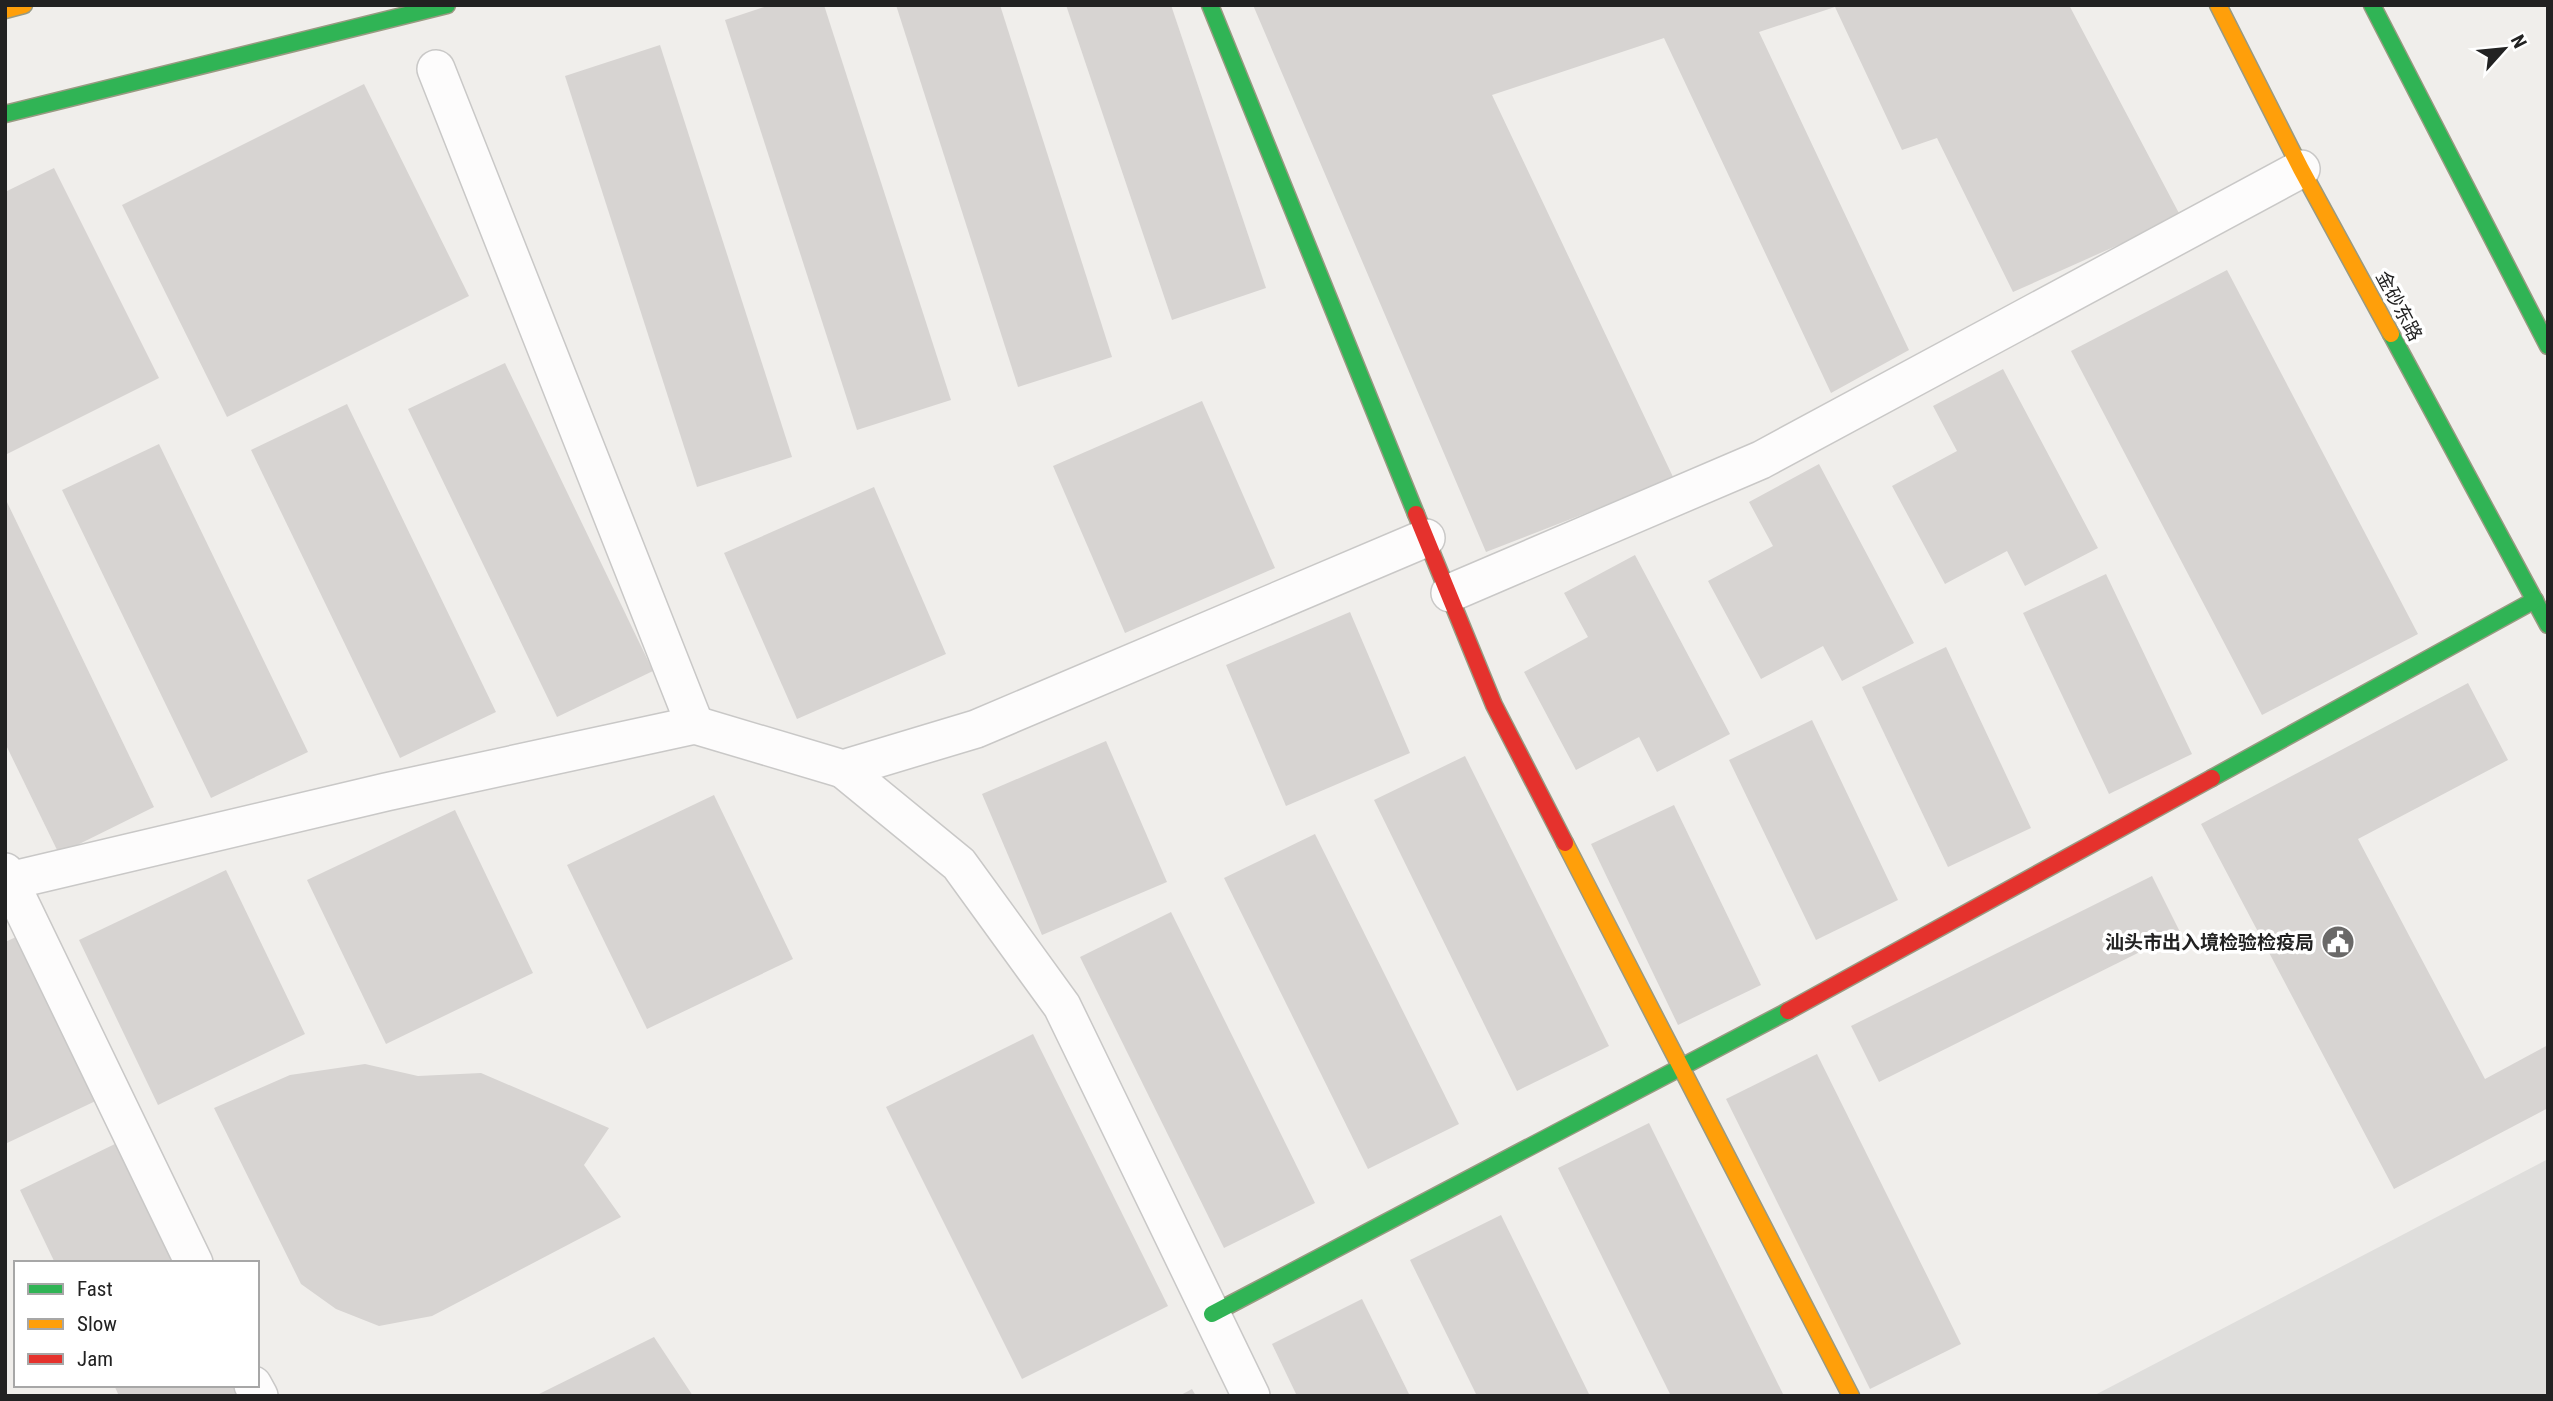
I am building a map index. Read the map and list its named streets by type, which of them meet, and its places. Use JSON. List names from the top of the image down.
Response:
{
  "streets": {
    "street": ["金砂东路"]
  },
  "places": {
    "public building": ["汕头市出入境检验检疫局"]
  },
  "legend": ["Fast", "Slow", "Jam"],
  "north": "top right"
}
